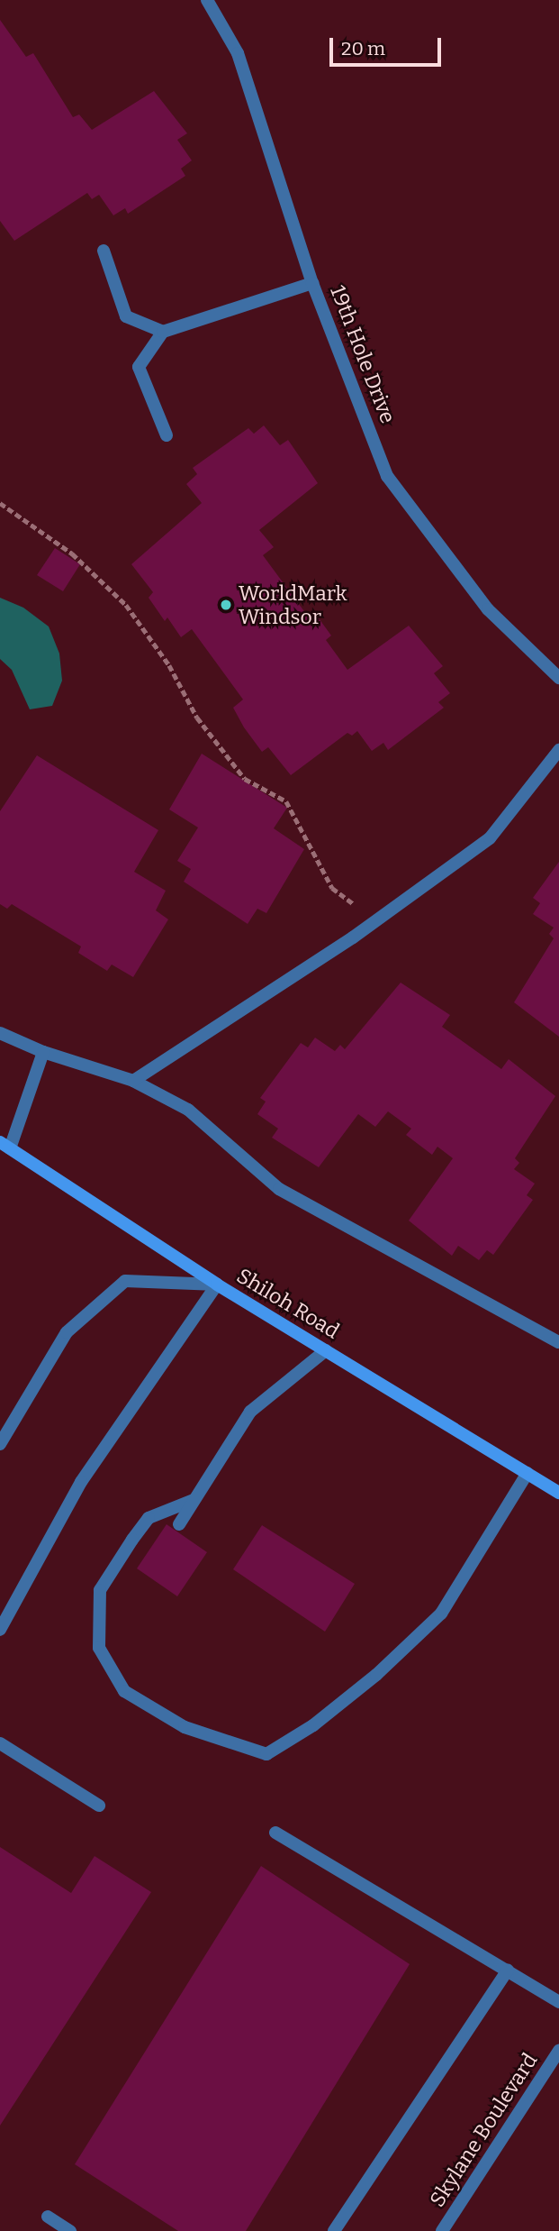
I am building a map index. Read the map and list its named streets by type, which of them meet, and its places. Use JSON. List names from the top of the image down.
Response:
{
  "streets": {
    "main road": ["Shiloh Road"],
    "street": ["19th Hole Drive", "Skylane Boulevard"]
  },
  "places": ["WorldMark Windsor"],
  "scale_bar": "20 m"
}
